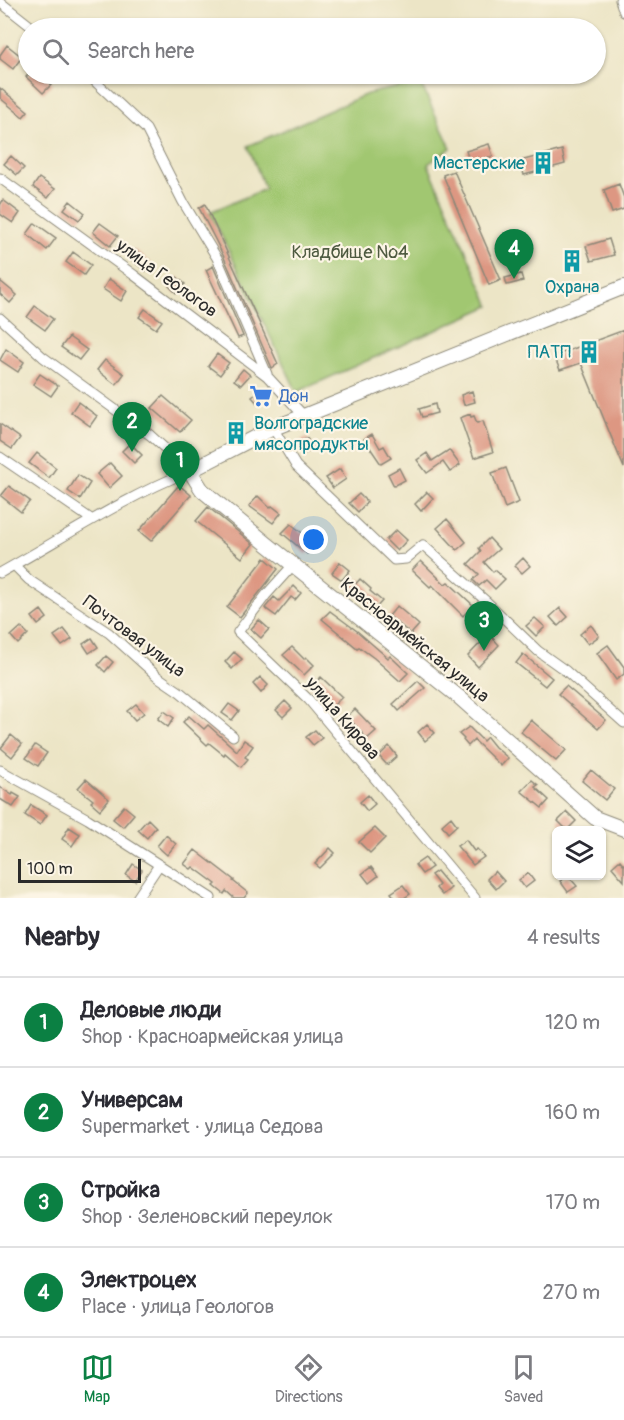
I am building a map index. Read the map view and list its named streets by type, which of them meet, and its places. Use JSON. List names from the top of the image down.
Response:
{
  "streets": {
    "street": [
      "улица Геологов",
      "Почтовая улица",
      "Красноармейская улица",
      "улица Кирова"
    ]
  },
  "crossings": [
    ["Красноармейская улица", "улица Кирова"]
  ],
  "parks": ["Кладбище №4"],
  "places": {
    "building": [
      "Мастерские",
      "Охрана",
      "ПАТП",
      "Волгоградские мясопродукты"
    ],
    "supermarket": ["Дон"]
  },
  "scale_bar": "100 m",
  "page": {
    "search": "Search here",
    "pins": [
      "4",
      "2",
      "1",
      "3"
    ],
    "scale": "100 m",
    "heading": ["Nearby", "4 results"],
    "list": [
      {
        "mark": "1",
        "name": "Деловые люди",
        "note": "Shop · Красноармейская улица",
        "value": "120 m"
      },
      {
        "mark": "2",
        "name": "Универсам",
        "note": "Supermarket · улица Седова",
        "value": "160 m"
      },
      {
        "mark": "3",
        "name": "Стройка",
        "note": "Shop · Зеленовский переулок",
        "value": "170 m"
      },
      {
        "mark": "4",
        "name": "Электроцех",
        "note": "Place · улица Геологов",
        "value": "270 m"
      }
    ],
    "nav": ["Map", "Directions", "Saved"]
  }
}
